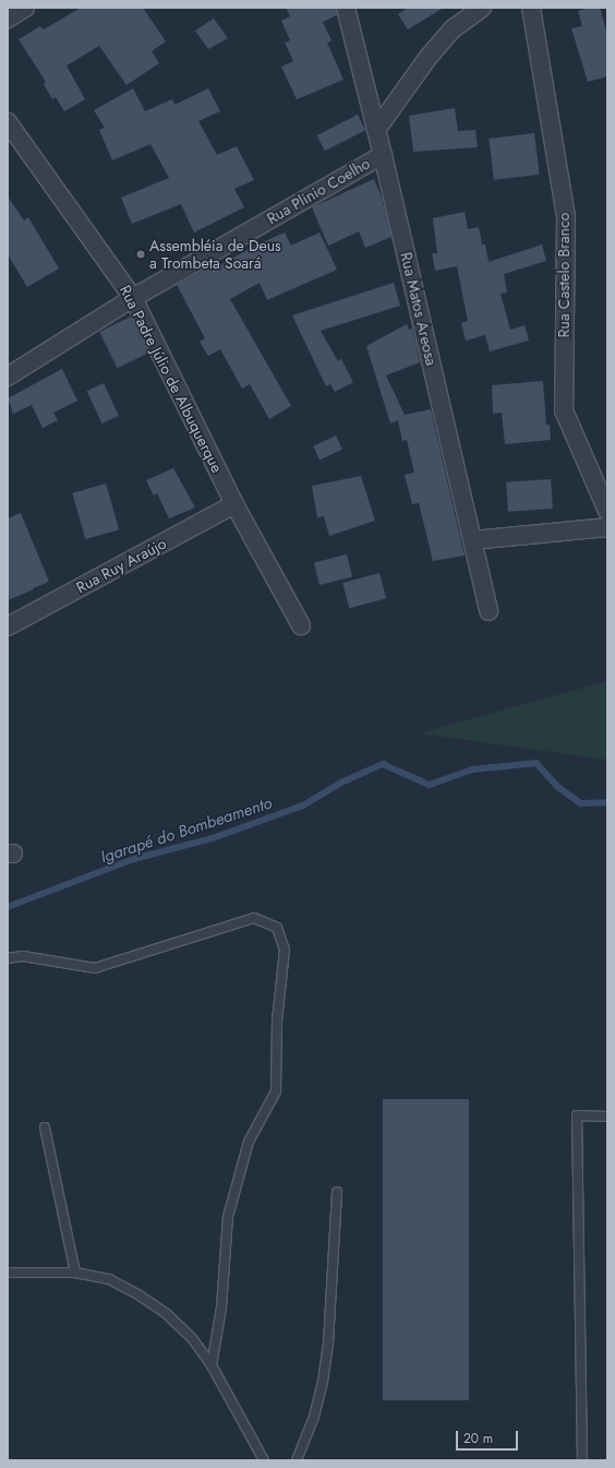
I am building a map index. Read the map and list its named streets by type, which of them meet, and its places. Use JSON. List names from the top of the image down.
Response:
{
  "streets": {
    "street": [
      "Rua Plinio Coelho",
      "Rua Castelo Branco",
      "Rua Matos Areosa",
      "Rua Padre Júlio de Albuquerque",
      "Rua Ruy Araújo"
    ]
  },
  "crossings": [
    ["Rua Plinio Coelho", "Rua Matos Areosa"],
    ["Rua Plinio Coelho", "Rua Padre Júlio de Albuquerque"],
    ["Rua Padre Júlio de Albuquerque", "Rua Ruy Araújo"]
  ],
  "water": ["Igarapé do Bombeamento"],
  "places": ["Assembléia de Deus a Trombeta Soará"],
  "scale_bar": "20 m"
}
